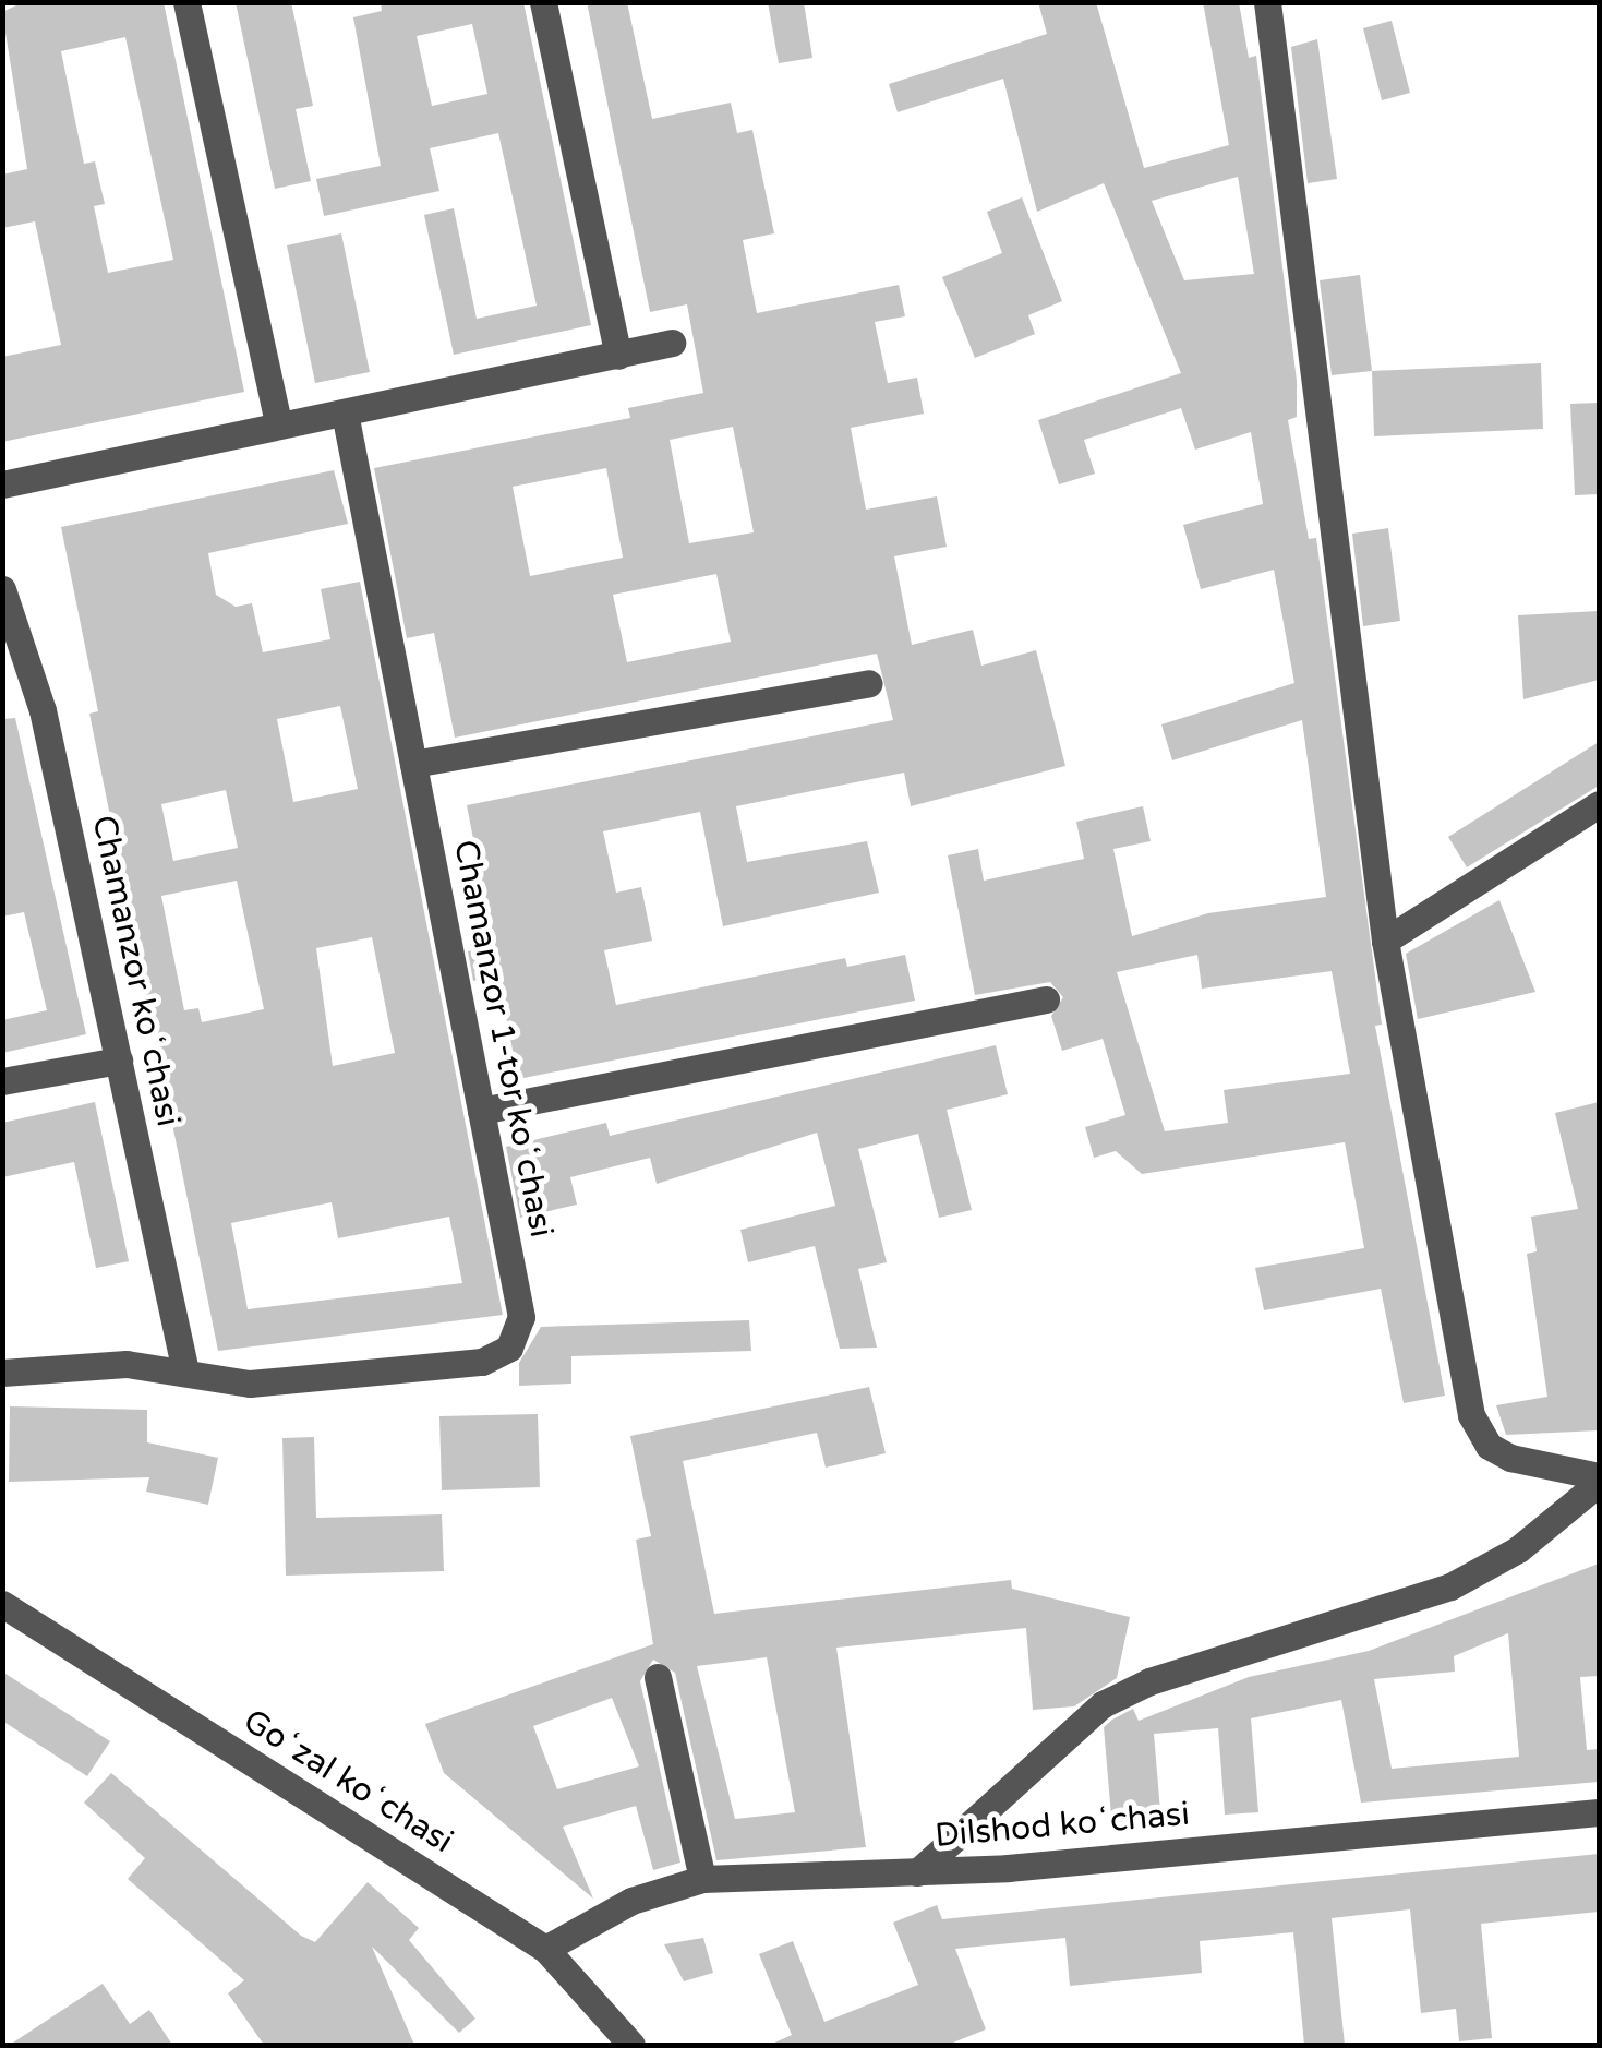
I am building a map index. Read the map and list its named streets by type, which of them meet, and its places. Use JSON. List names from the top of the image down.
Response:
{
  "streets": {
    "street": [
      "Chamanzor koʻchasi",
      "Chamanzor 1-tor koʻchasi",
      "Goʻzal koʻchasi",
      "Dilshod koʻchasi"
    ]
  },
  "crossings": [
    ["Chamanzor koʻchasi", "Chamanzor 1-tor koʻchasi"],
    ["Goʻzal koʻchasi", "Dilshod koʻchasi"]
  ]
}
